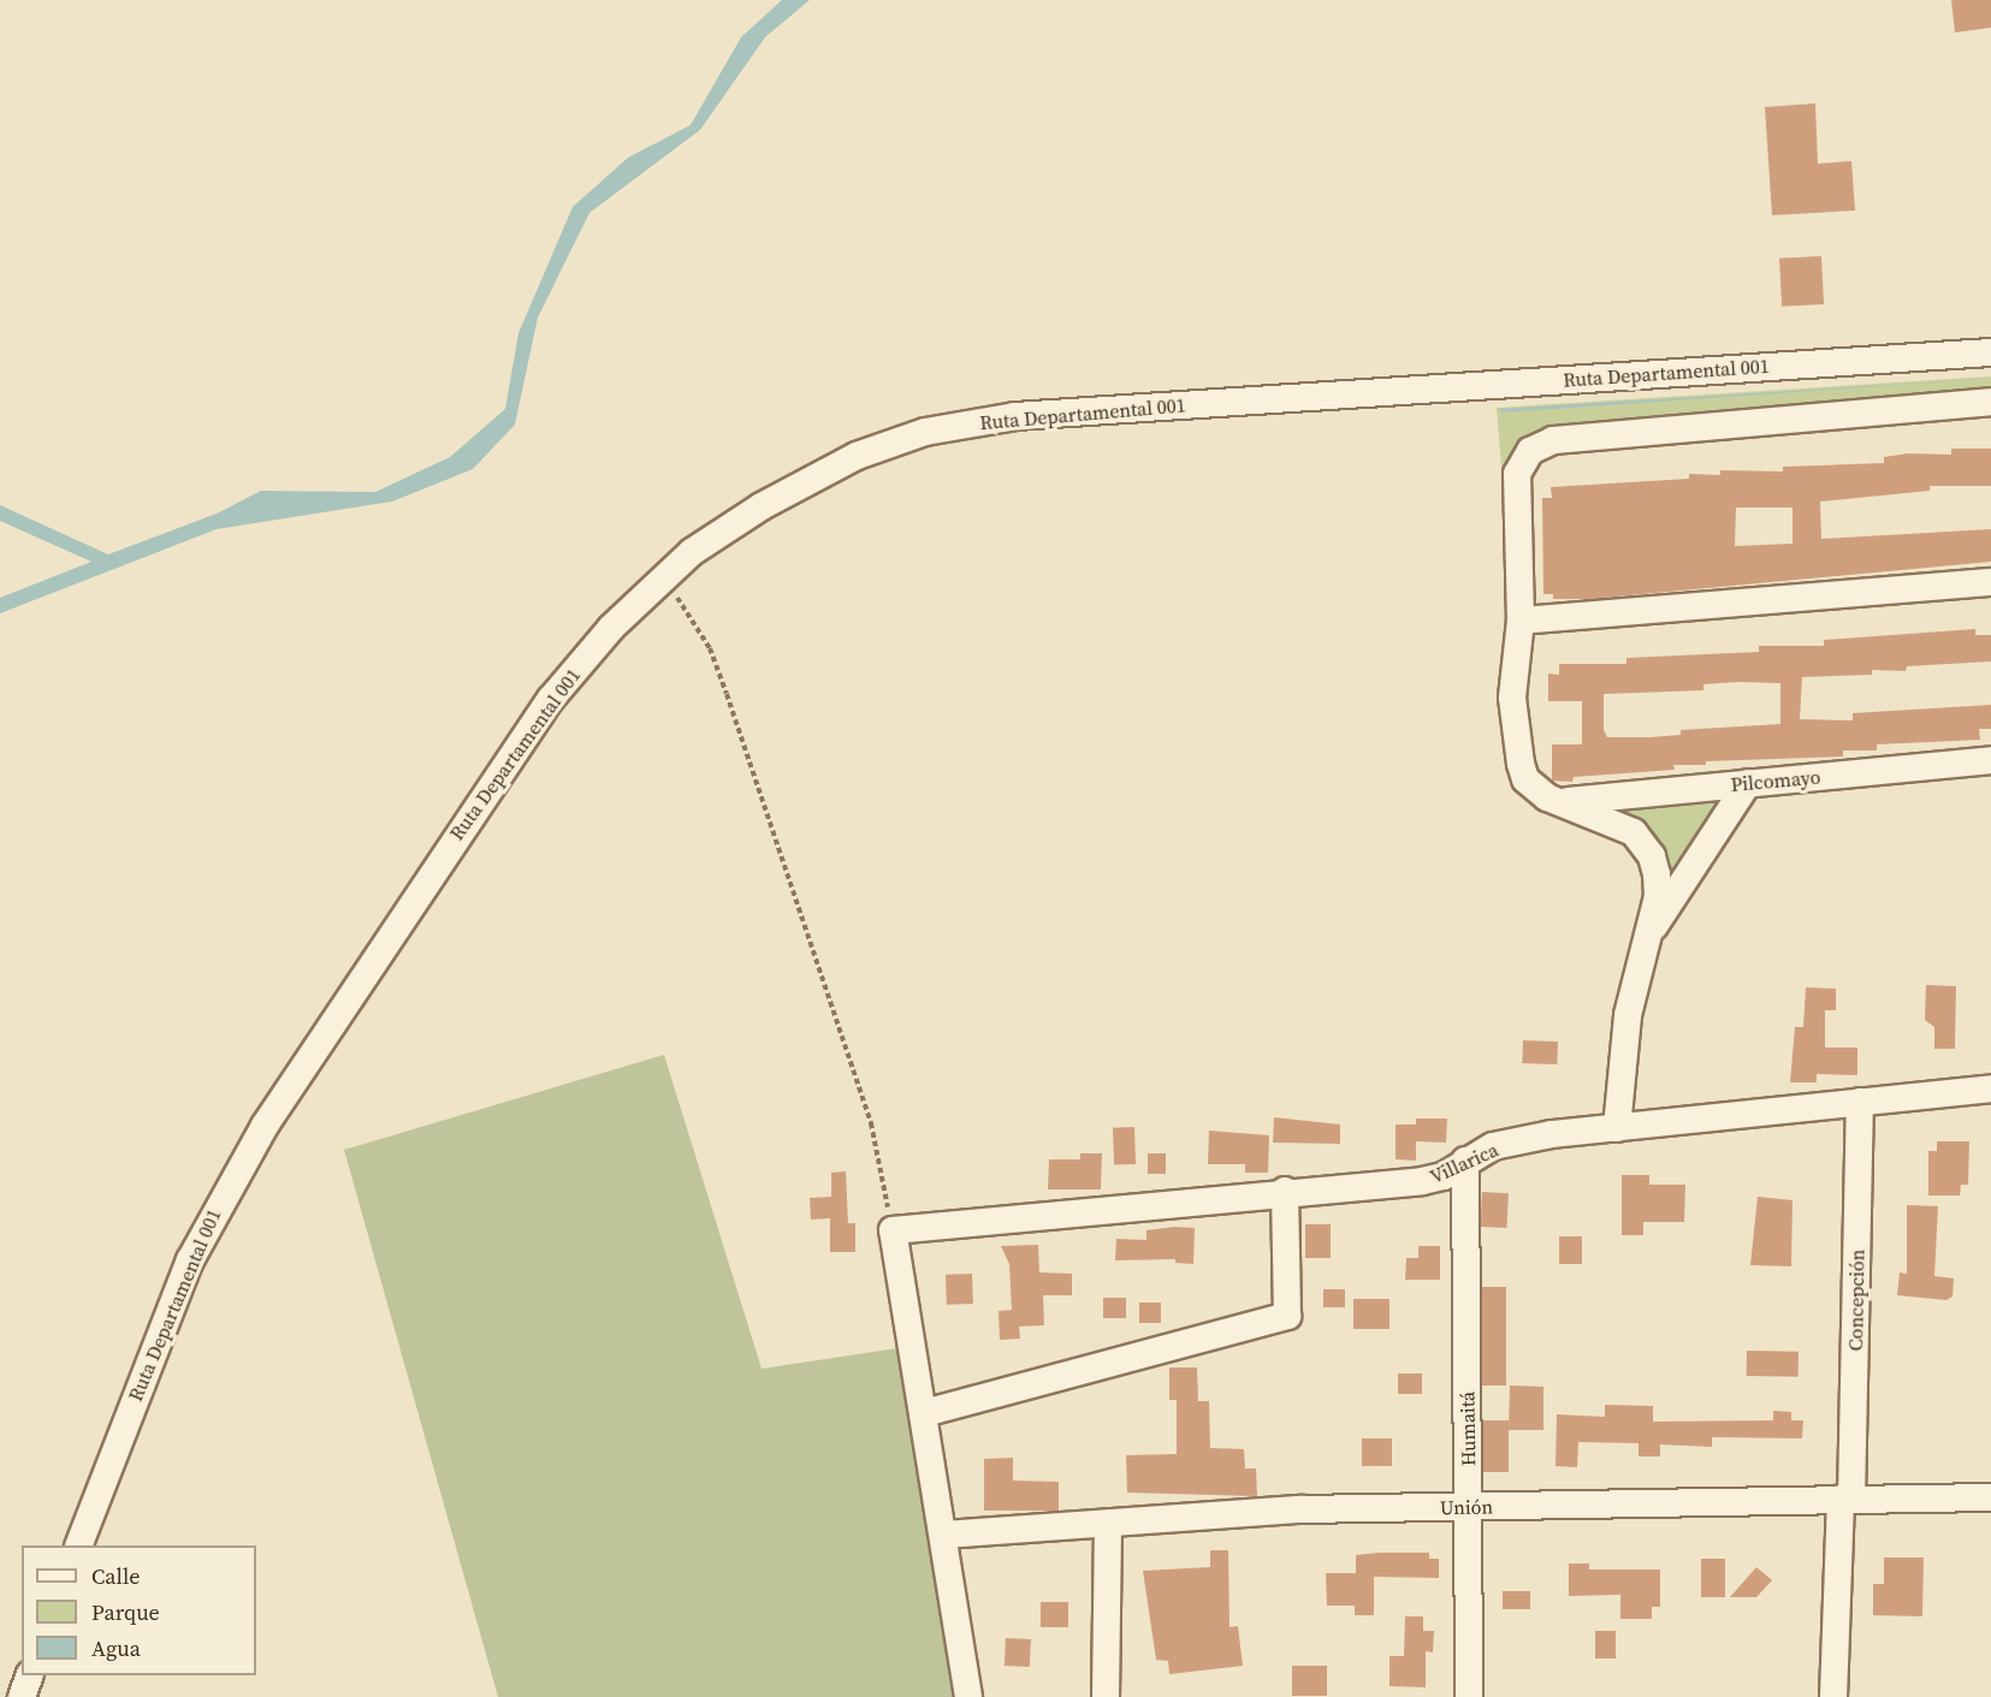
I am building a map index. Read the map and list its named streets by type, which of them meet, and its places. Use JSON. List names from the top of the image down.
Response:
{
  "streets": {
    "street": [
      "Ruta Departamental 001",
      "Pilcomayo",
      "Villarica",
      "Concepción",
      "Humaitá",
      "Unión"
    ]
  },
  "crossings": [
    ["Villarica", "Concepción"],
    ["Villarica", "Humaitá"],
    ["Concepción", "Unión"],
    ["Humaitá", "Unión"]
  ],
  "legend": ["Calle", "Parque", "Agua"]
}
